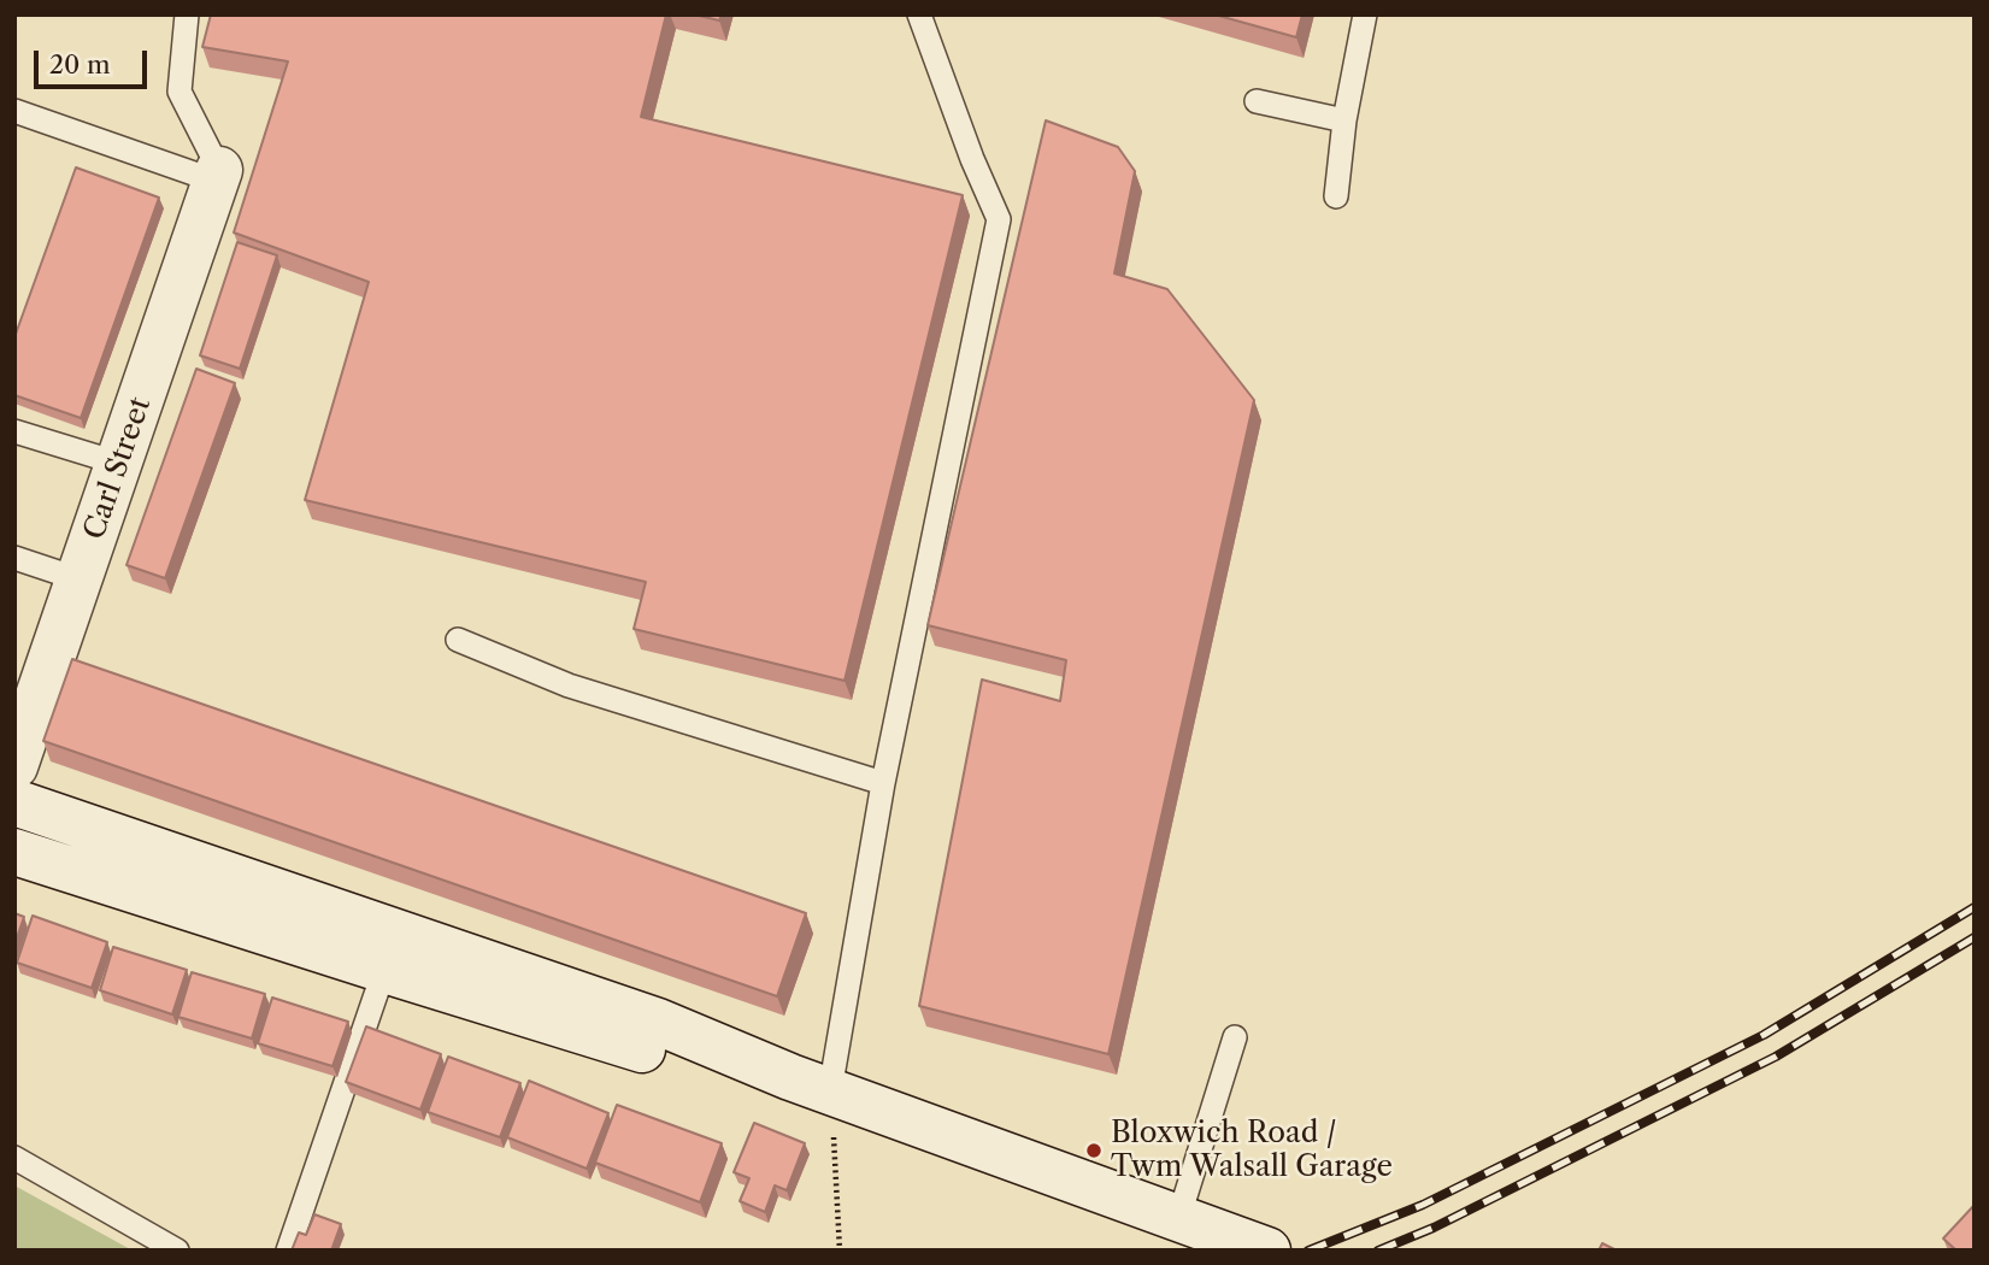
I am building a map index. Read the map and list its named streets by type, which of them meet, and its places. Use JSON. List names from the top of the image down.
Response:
{
  "streets": {
    "main road": ["Carl Street"]
  },
  "places": ["Bloxwich Road / Twm Walsall Garage"],
  "scale_bar": "20 m"
}
